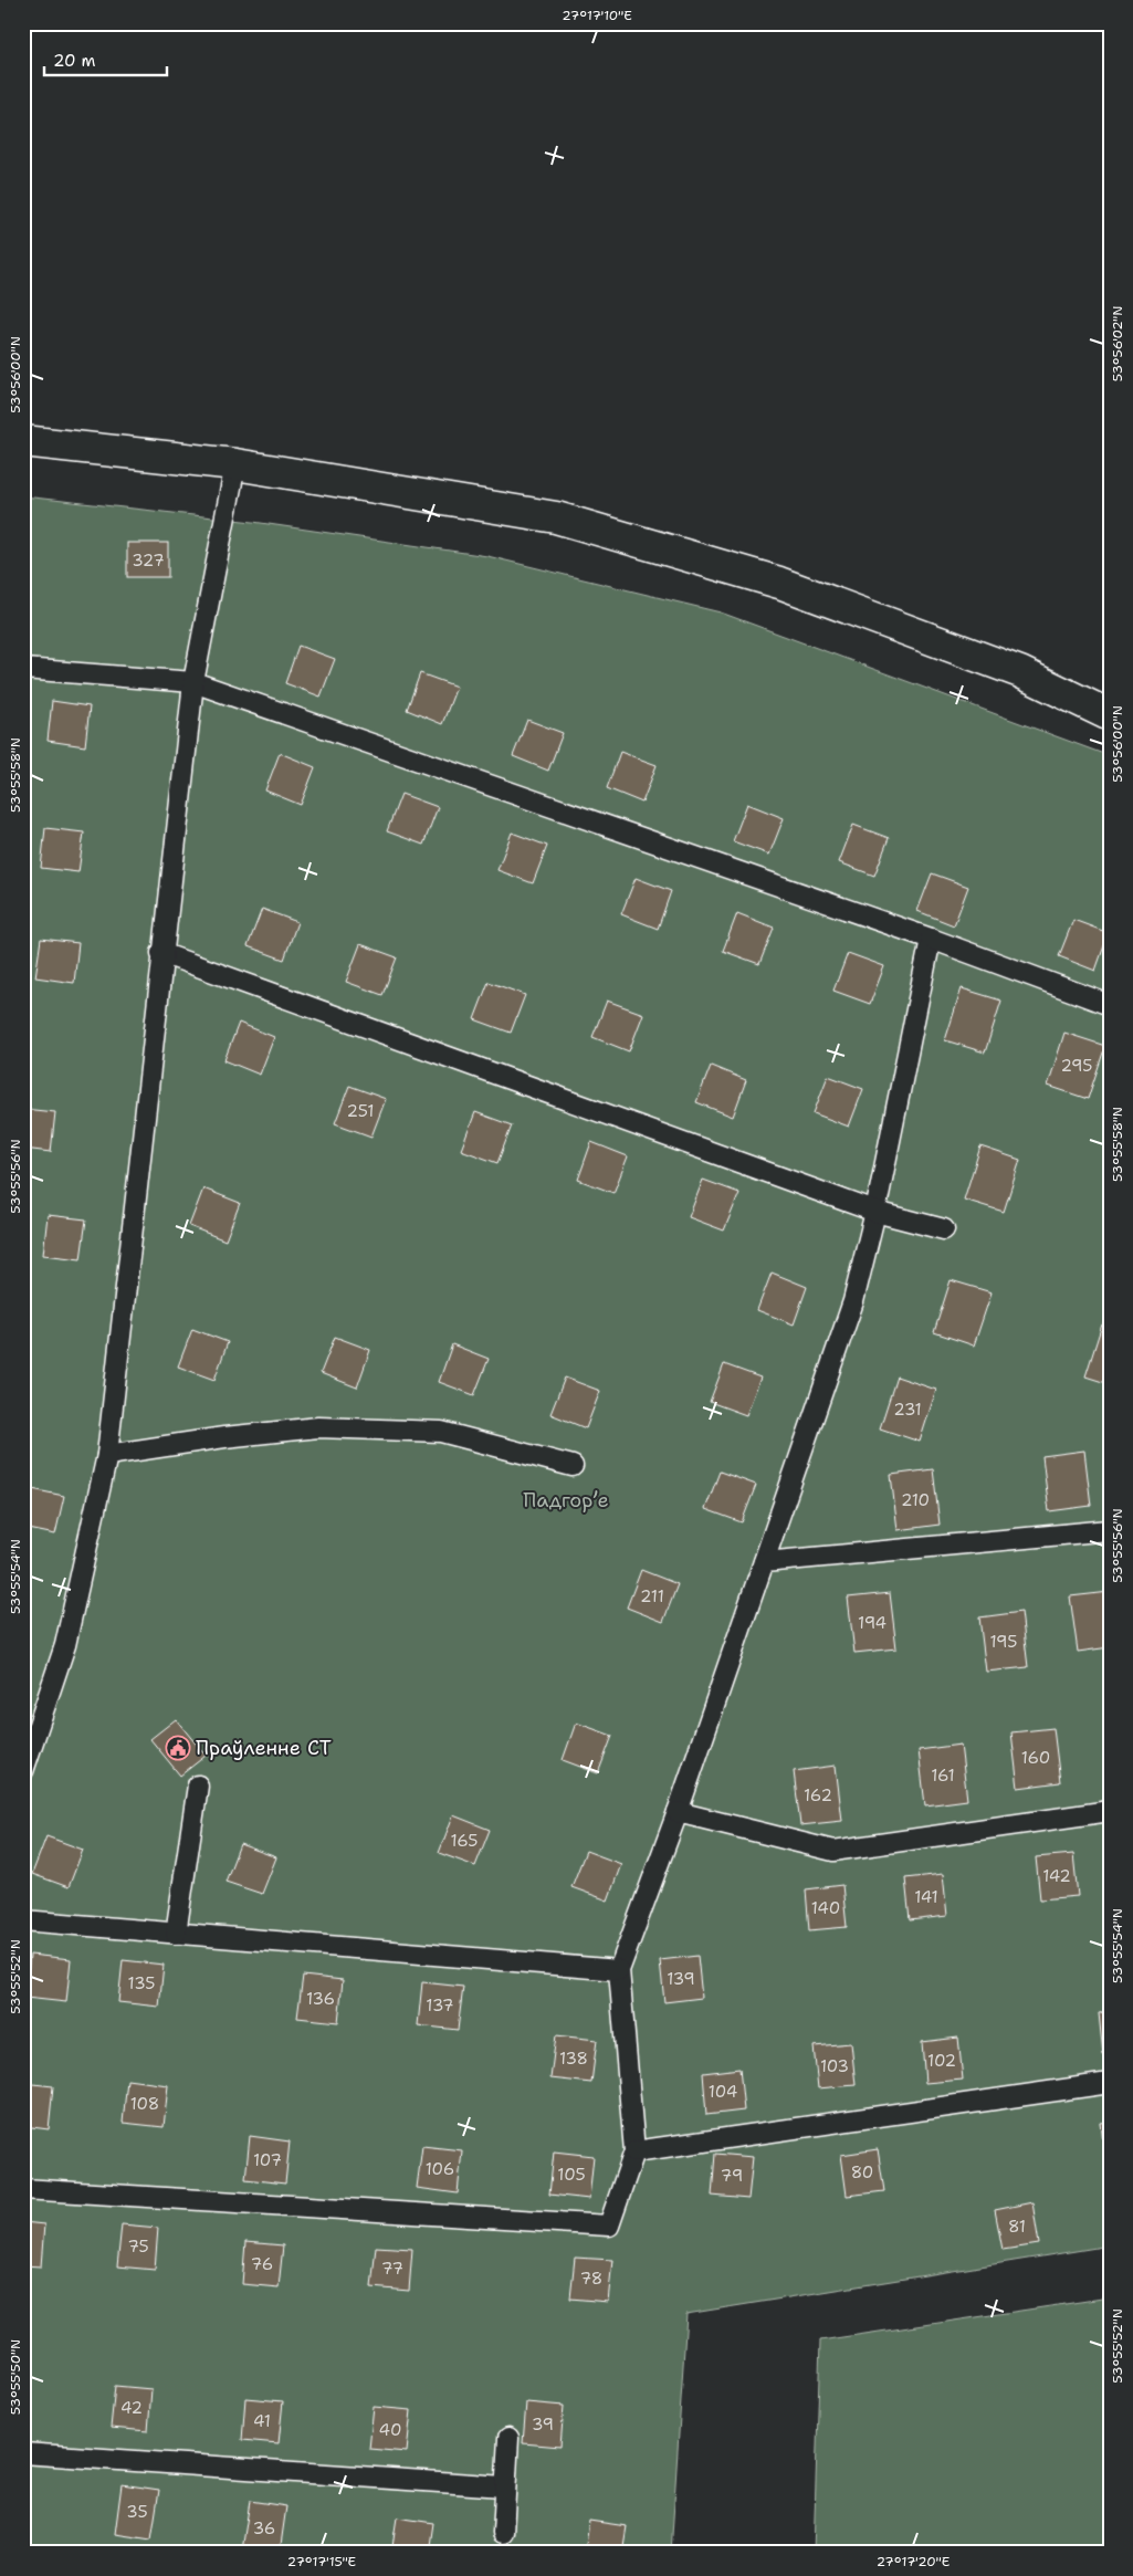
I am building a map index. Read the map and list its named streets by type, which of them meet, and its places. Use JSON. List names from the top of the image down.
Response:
{
  "parks": ["Падгорʼе"],
  "places": {
    "public building": ["Праўленне СТ"]
  },
  "house_numbers": [
    "327",
    "295",
    "251",
    "231",
    "210",
    "211",
    "194",
    "195",
    "160",
    "161",
    "162",
    "165",
    "142",
    "141",
    "140",
    "139",
    "135",
    "136",
    "137",
    "138",
    "102",
    "103",
    "104",
    "108",
    "107",
    "106",
    "80",
    "105",
    "79",
    "81",
    "75",
    "76",
    "77",
    "78",
    "42",
    "41",
    "39",
    "40",
    "35",
    "36"
  ],
  "scale_bar": "20 m",
  "coordinates": [
    "27°17'10\"E",
    "53°56'02\"N",
    "53°56'00\"N",
    "53°55'58\"N",
    "53°55'56\"N",
    "53°55'54\"N",
    "53°55'52\"N",
    "53°55'50\"N",
    "27°17'15\"E",
    "27°17'20\"E"
  ]
}
